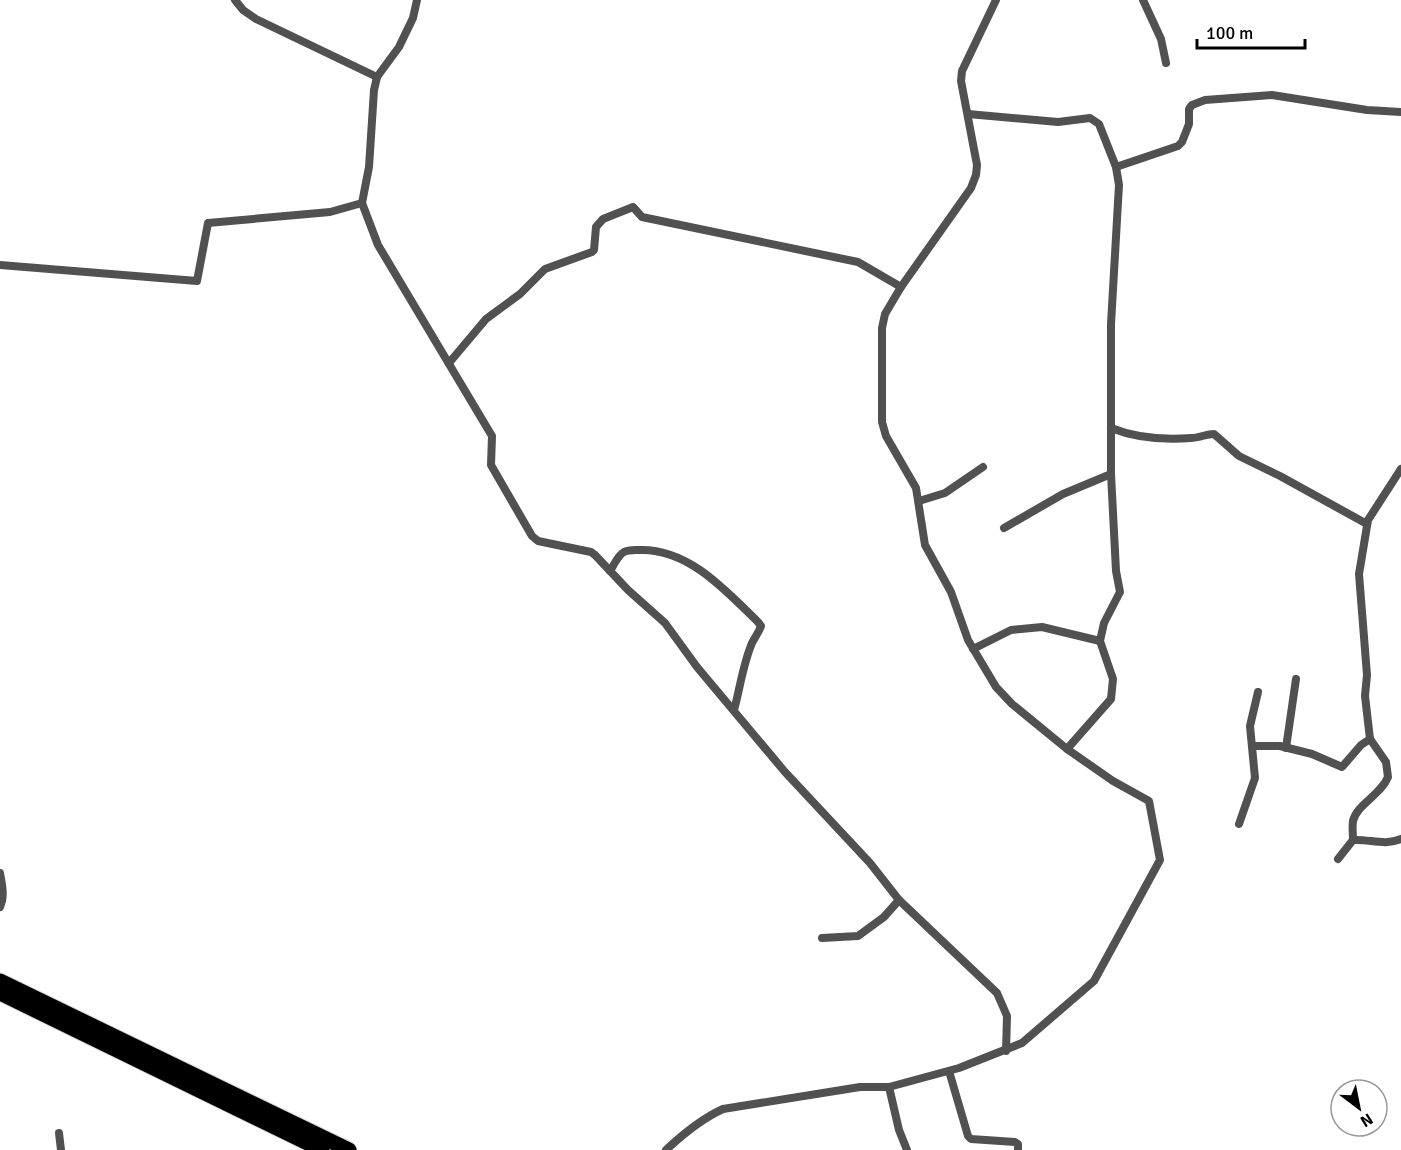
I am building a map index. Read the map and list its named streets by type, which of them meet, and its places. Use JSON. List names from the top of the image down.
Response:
{
  "scale_bar": "100 m",
  "north": "bottom right"
}
